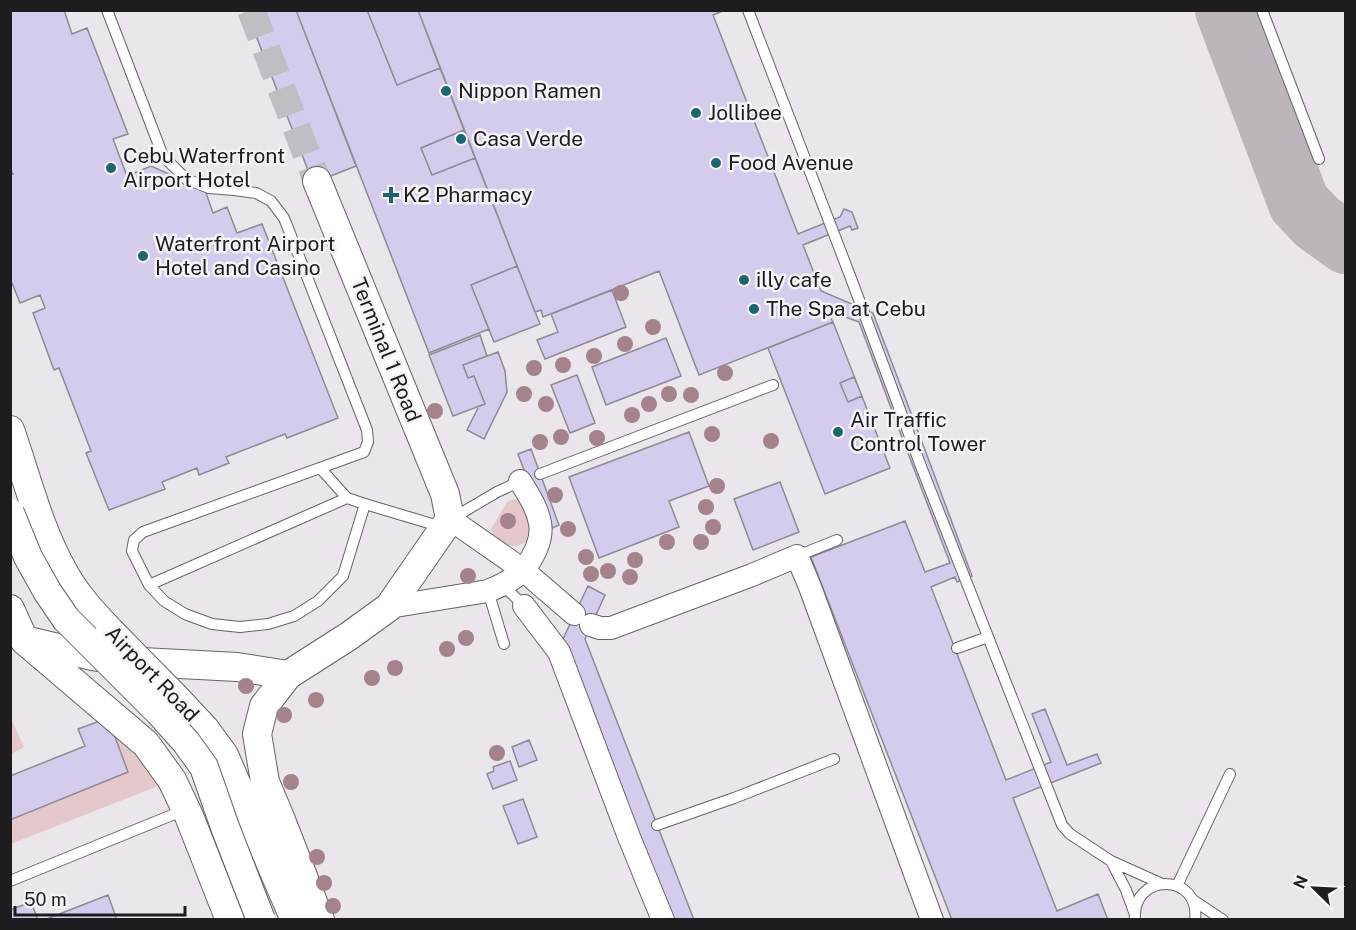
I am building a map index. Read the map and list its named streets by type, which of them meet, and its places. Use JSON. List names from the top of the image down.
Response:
{
  "streets": {
    "street": ["Terminal 1 Road", "Airport Road"]
  },
  "places": {
    "other": [
      "Nippon Ramen",
      "Jollibee",
      "Casa Verde",
      "Food Avenue",
      "Cebu Waterfront Airport Hotel",
      "Waterfront Airport Hotel and Casino",
      "illy cafe",
      "The Spa at Cebu",
      "Air Traffic Control Tower"
    ],
    "health": ["K2 Pharmacy"]
  },
  "scale_bar": "50 m",
  "north": "top left"
}
